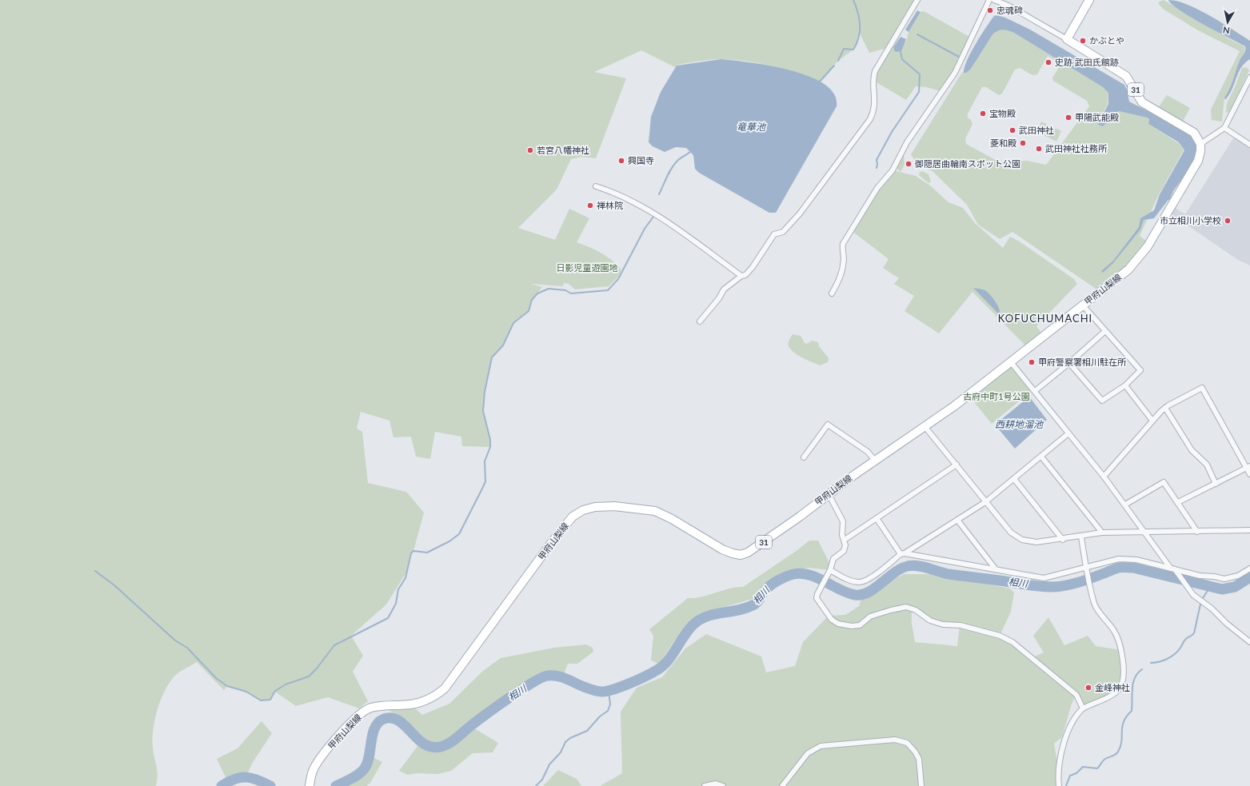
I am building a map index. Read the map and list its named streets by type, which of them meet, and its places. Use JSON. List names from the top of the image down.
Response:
{
  "streets": {
    "main road": ["31", "甲府山梨線"]
  },
  "crossings": [
    ["31", "甲府山梨線"]
  ],
  "districts": ["KOFUCHUMACHI"],
  "water": ["竜華池", "西耕地溜池", "相川"],
  "parks": ["日影児童遊園地", "古府中町1号公園"],
  "places": [
    "忠魂碑",
    "かぶとや",
    "史跡 武田氏館跡",
    "宝物殿",
    "甲陽武能殿",
    "武田神社",
    "菱和殿",
    "武田神社社務所",
    "若宮八幡神社",
    "興国寺",
    "御隠居曲輪南スポット公園",
    "禅林院",
    "市立相川小学校",
    "甲府警察署相川駐在所",
    "金峰神社"
  ],
  "north": "bottom"
}
